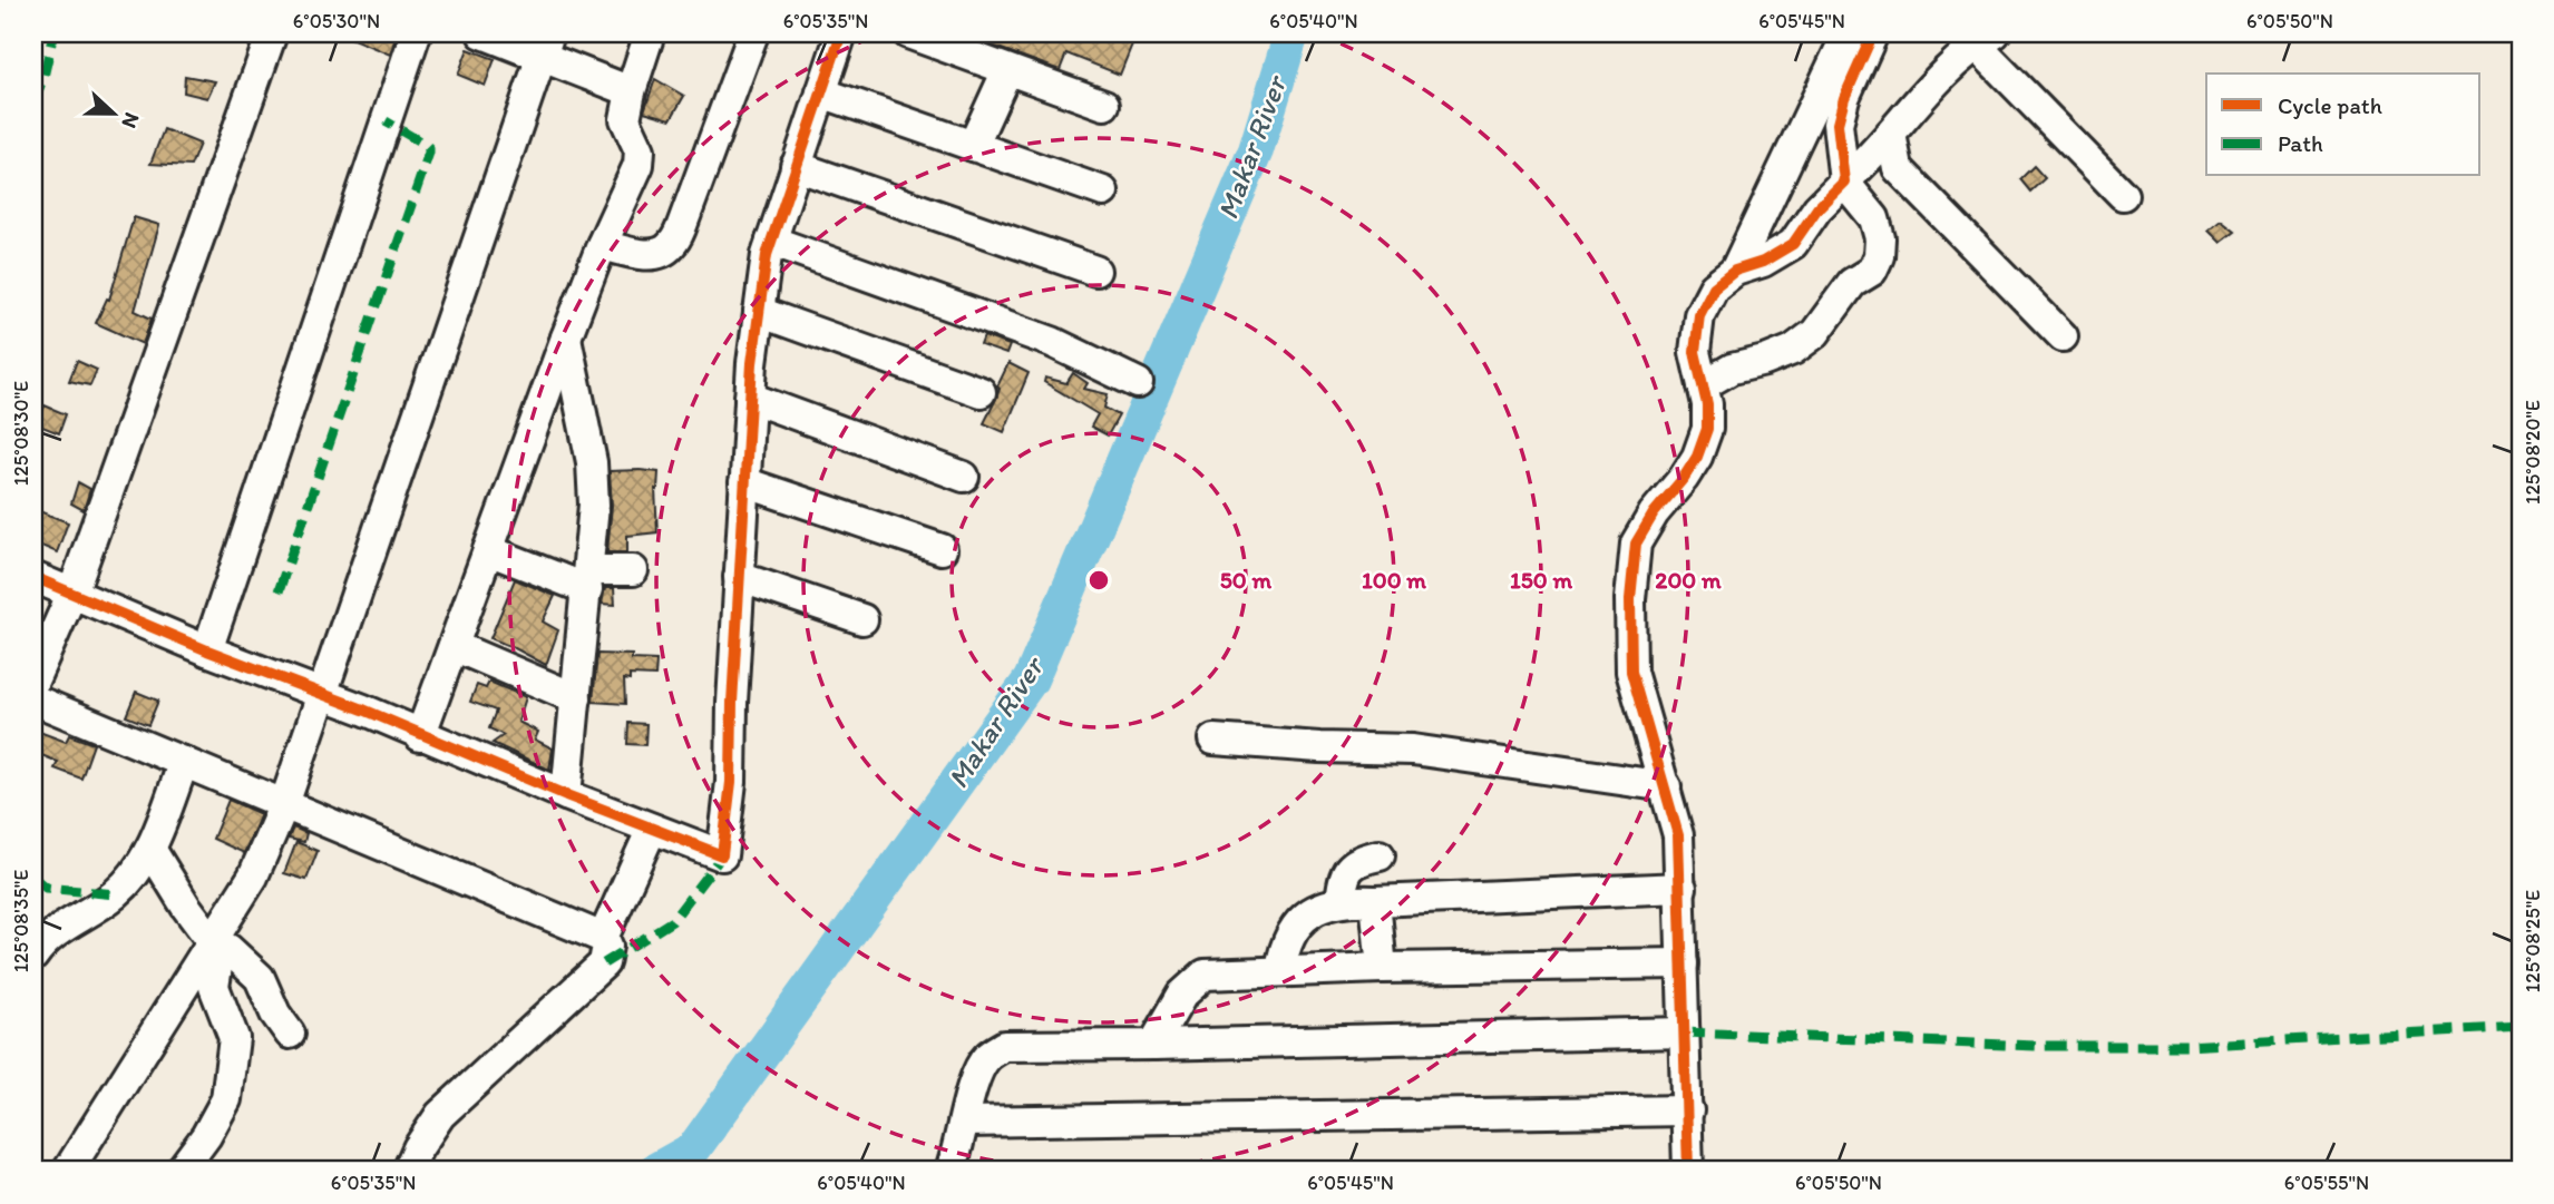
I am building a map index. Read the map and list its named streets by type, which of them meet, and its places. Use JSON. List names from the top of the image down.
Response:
{
  "water": ["Makar River"],
  "legend": ["Cycle path", "Path"],
  "north": "right",
  "coordinates": [
    "6°05'30\"N",
    "6°05'35\"N",
    "6°05'40\"N",
    "6°05'45\"N",
    "6°05'50\"N",
    "125°08'30\"E",
    "125°08'20\"E",
    "125°08'35\"E",
    "125°08'25\"E",
    "6°05'55\"N"
  ],
  "rings": [
    "50 m",
    "100 m",
    "150 m",
    "200 m"
  ]
}
